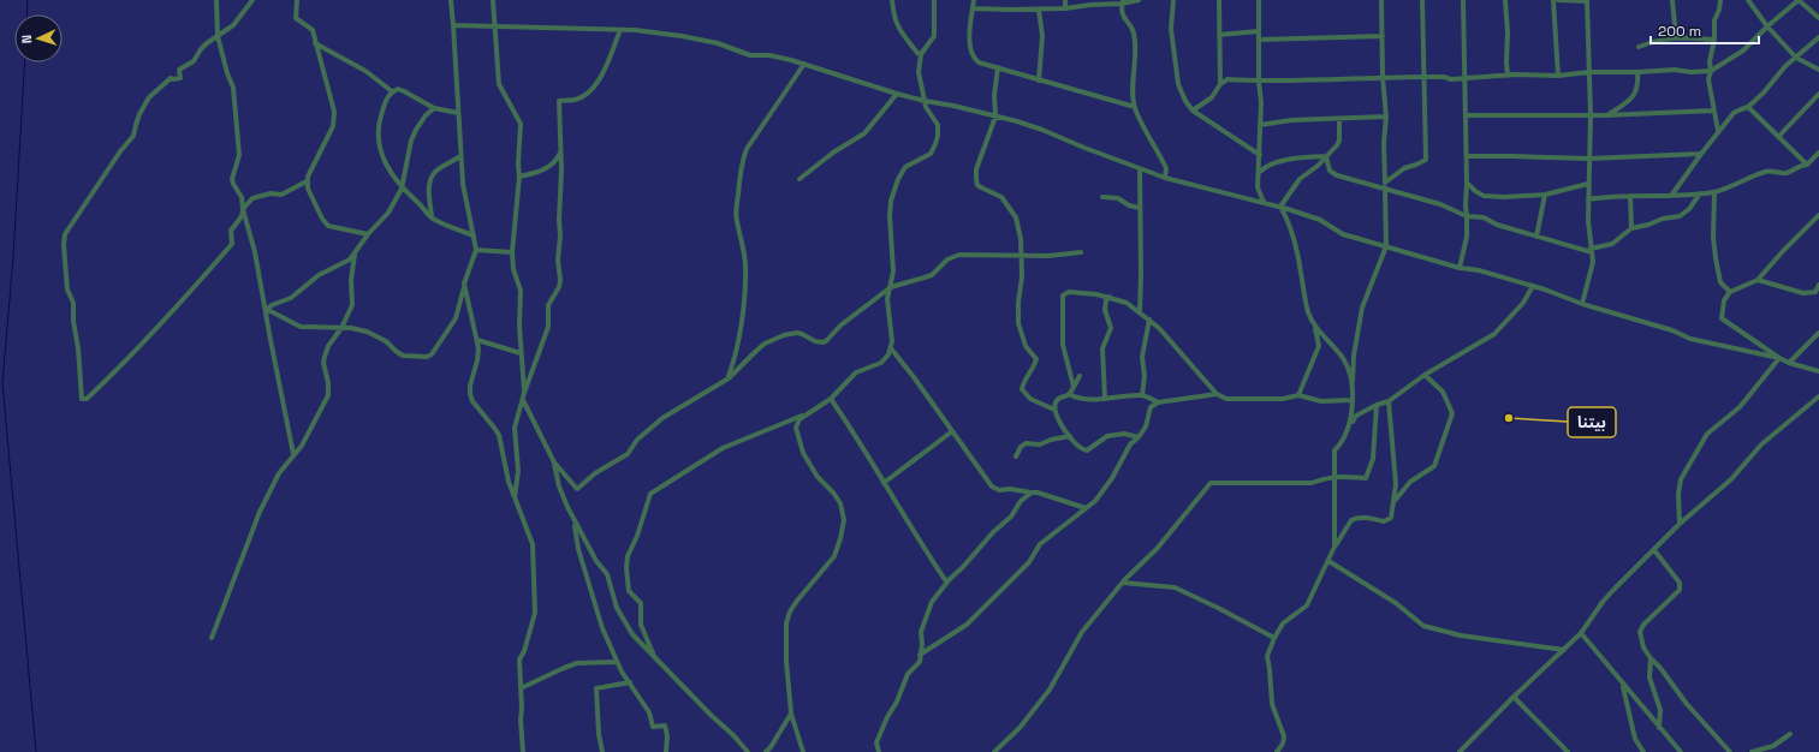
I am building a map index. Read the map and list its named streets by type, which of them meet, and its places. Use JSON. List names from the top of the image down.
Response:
{
  "places": ["بيتنا"],
  "scale_bar": "200 m",
  "north": "left"
}
